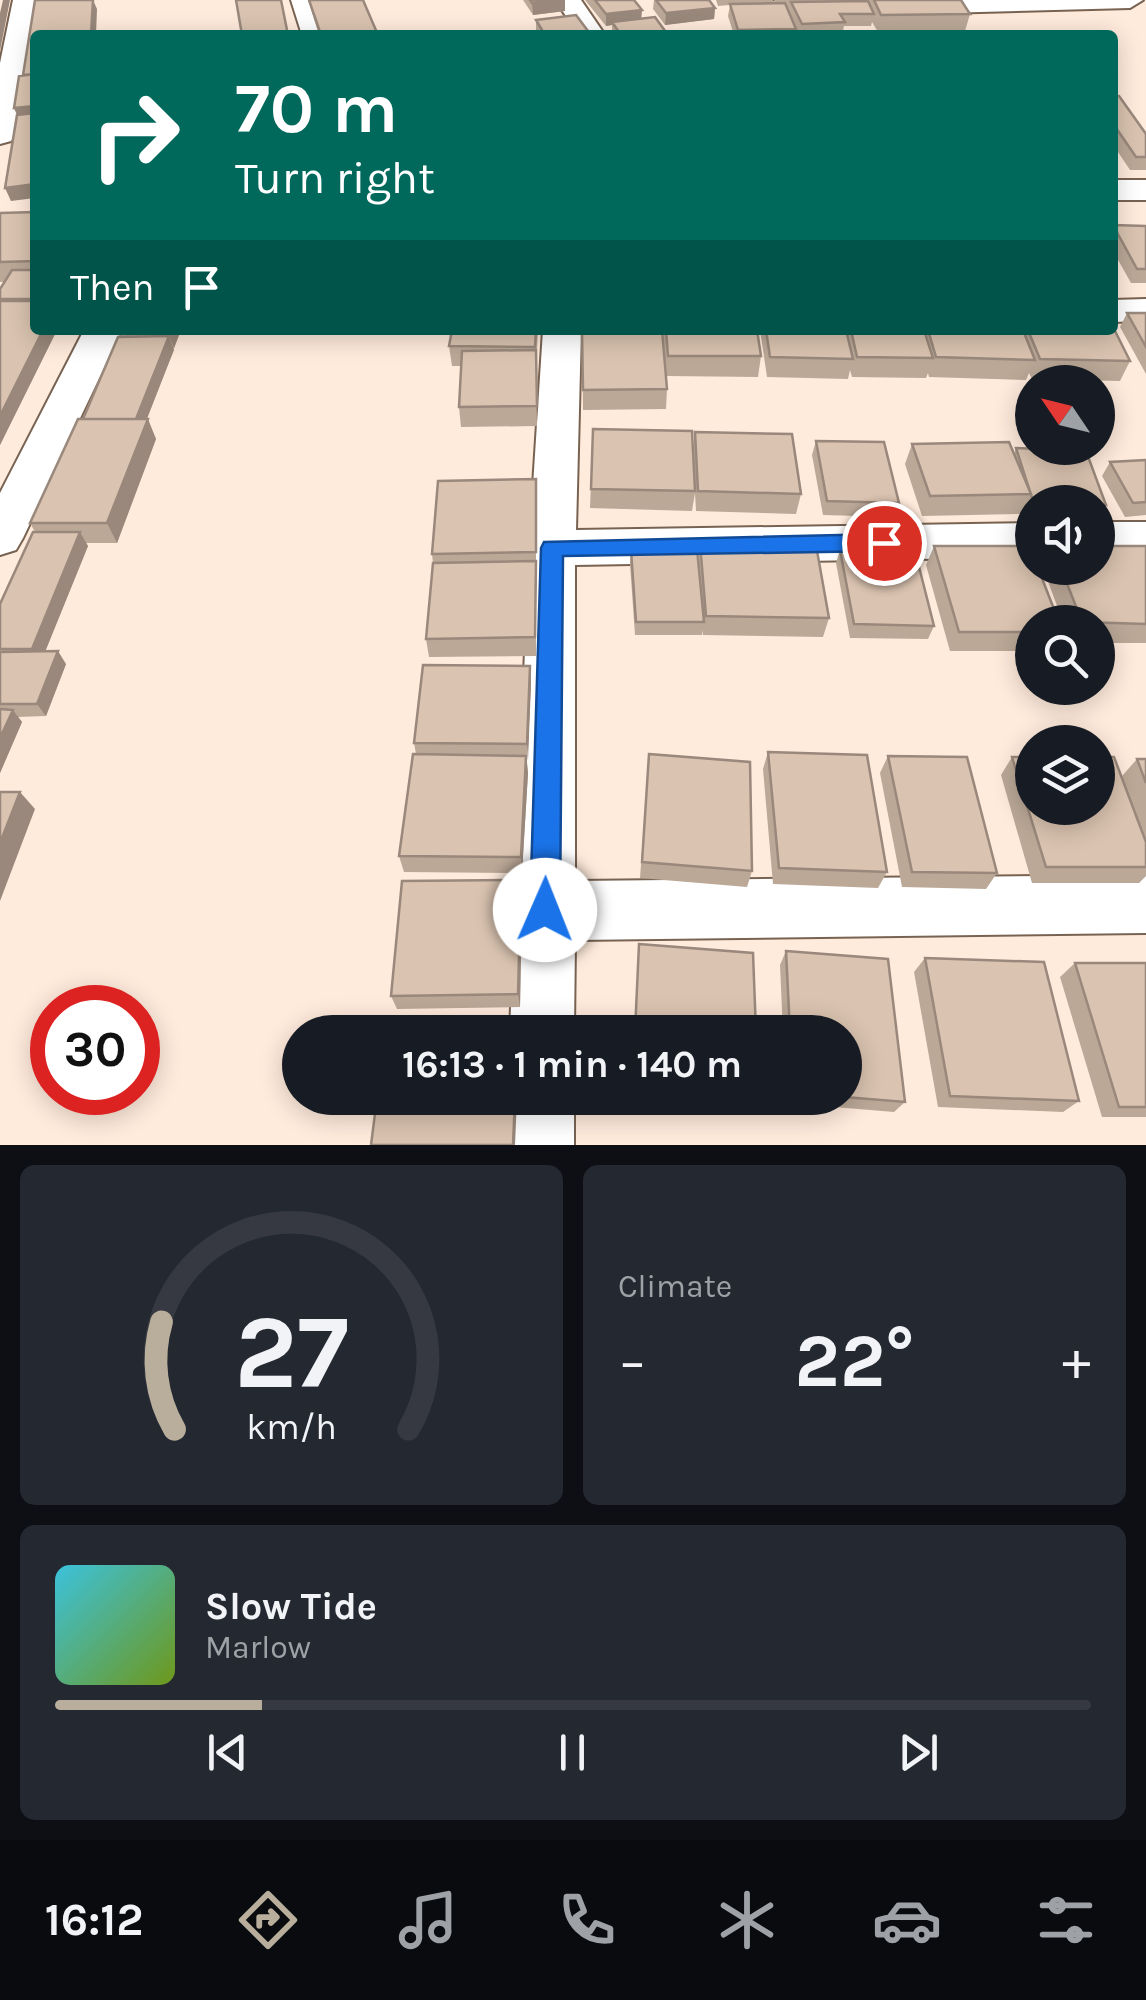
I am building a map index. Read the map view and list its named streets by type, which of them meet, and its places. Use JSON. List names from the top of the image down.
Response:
{
  "north": "top left",
  "page": {
    "turn": ["70 m", "Turn right"],
    "then": "Then",
    "limit": "30",
    "trip": "16:13 · 1 min · 140 m",
    "tile": "Climate",
    "heat": ["−", "22°", "+"],
    "song": ["Slow Tide", "Marlow"],
    "tabs": "16:12",
    "gauge": ["27", "km/h"]
  }
}
